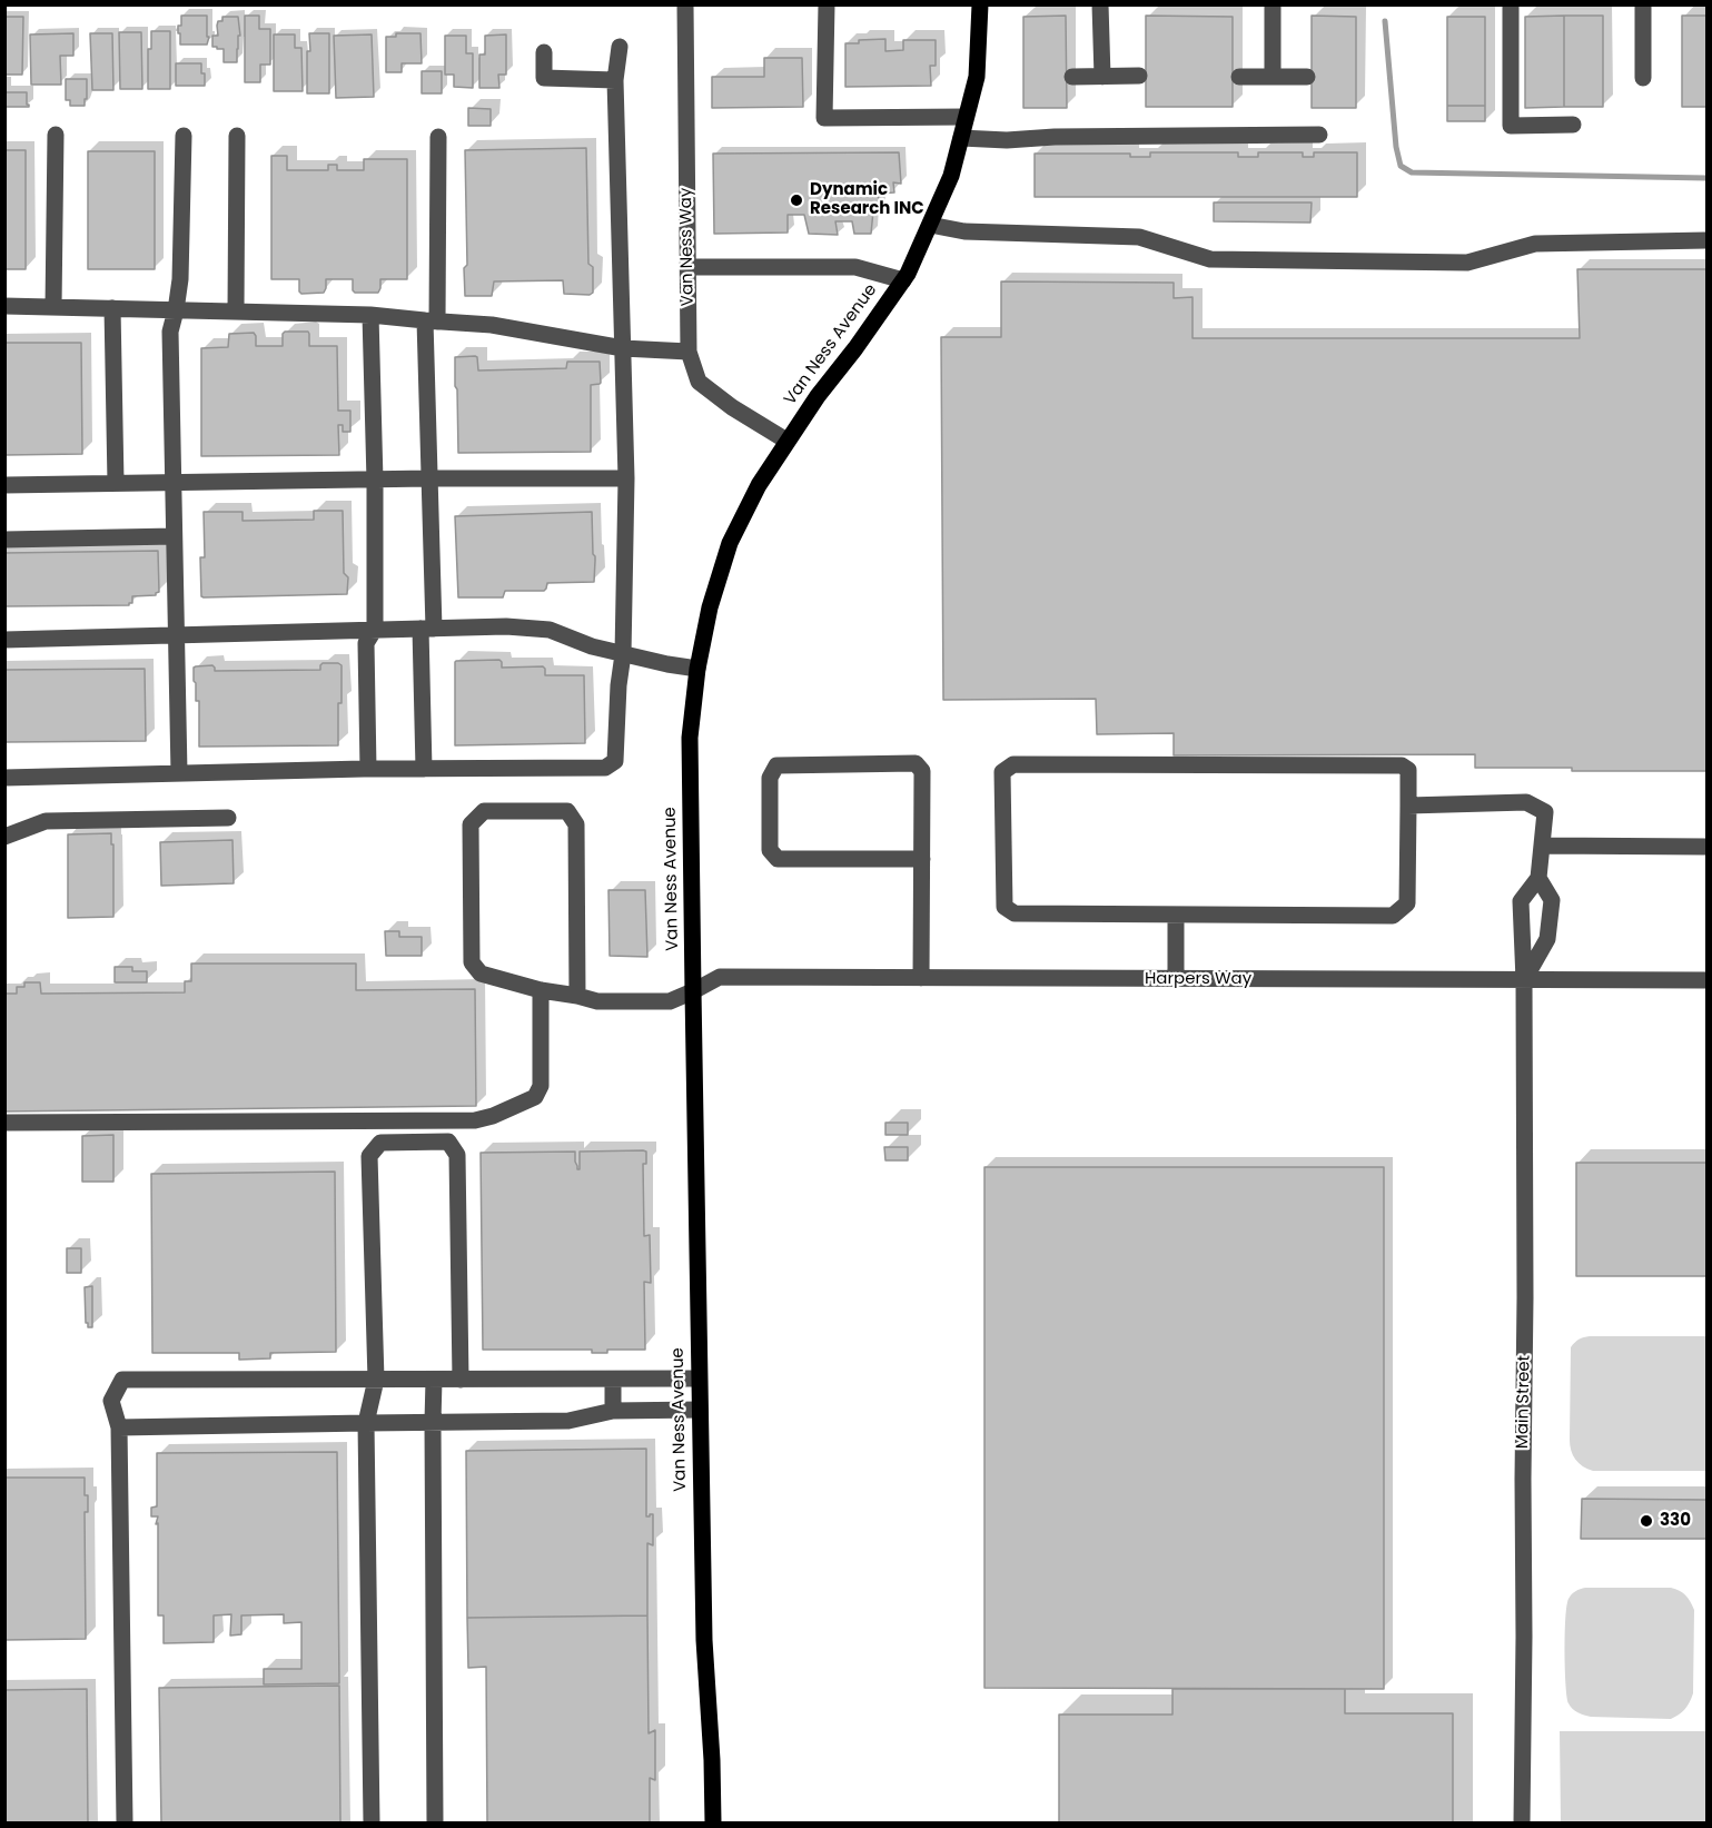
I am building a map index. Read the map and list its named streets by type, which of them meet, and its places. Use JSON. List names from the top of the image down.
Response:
{
  "streets": {
    "main road": ["Van Ness Avenue"],
    "street": ["Van Ness Way", "Harpers Way", "Main Street"]
  },
  "crossings": [
    ["Van Ness Way", "Van Ness Avenue"],
    ["Van Ness Avenue", "Harpers Way"],
    ["Harpers Way", "Main Street"]
  ],
  "places": ["Dynamic Research INC", "330"]
}
